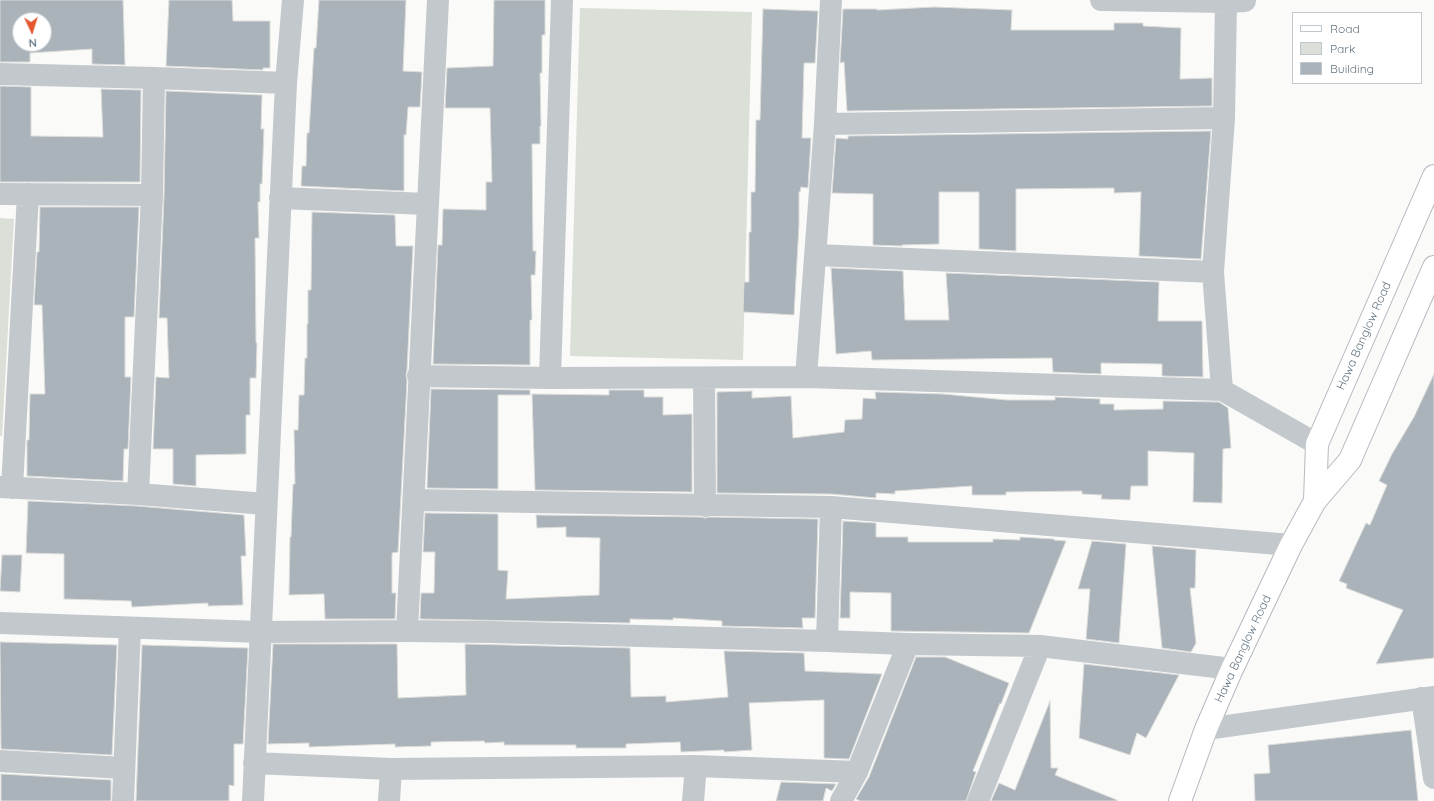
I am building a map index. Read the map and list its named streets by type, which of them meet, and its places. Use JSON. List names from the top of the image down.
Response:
{
  "streets": {
    "street": ["Hawa Banglow Road"]
  },
  "legend": ["Road", "Park", "Building"],
  "north": "bottom"
}
